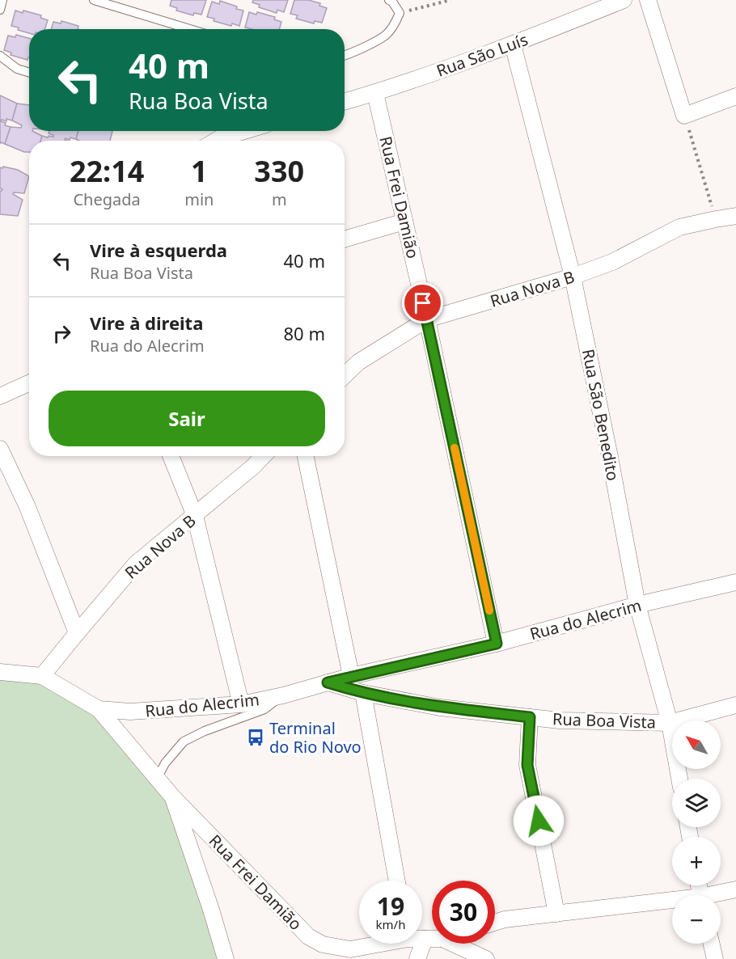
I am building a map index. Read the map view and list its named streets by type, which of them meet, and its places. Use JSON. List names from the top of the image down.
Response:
{
  "streets": {
    "street": [
      "Rua São Luís",
      "Rua Frei Damião",
      "Rua Nova B",
      "Rua São Benedito",
      "Rua do Alecrim",
      "Rua Boa Vista"
    ]
  },
  "crossings": [
    ["Rua São Luís", "Rua Frei Damião"],
    ["Rua São Luís", "Rua São Benedito"],
    ["Rua Frei Damião", "Rua Nova B"],
    ["Rua Frei Damião", "Rua do Alecrim"],
    ["Rua Nova B", "Rua São Benedito"],
    ["Rua Nova B", "Rua do Alecrim"],
    ["Rua São Benedito", "Rua do Alecrim"],
    ["Rua São Benedito", "Rua Boa Vista"],
    ["Rua do Alecrim", "Rua Boa Vista"]
  ],
  "places": {
    "bus stop": ["Terminal do Rio Novo"]
  },
  "north": "top left",
  "page": {
    "turn": ["40 m", "Rua Boa Vista"],
    "eta": [
      "22:14",
      "Chegada",
      "1",
      "min",
      "330",
      "m"
    ],
    "list": [
      {
        "name": "Vire à esquerda",
        "note": "Rua Boa Vista",
        "value": "40 m"
      },
      {
        "name": "Vire à direita",
        "note": "Rua do Alecrim",
        "value": "80 m"
      }
    ],
    "buttons": "Sair",
    "map_buttons": ["+", "−"],
    "speed": "19 km/h",
    "limit": "30"
  }
}
